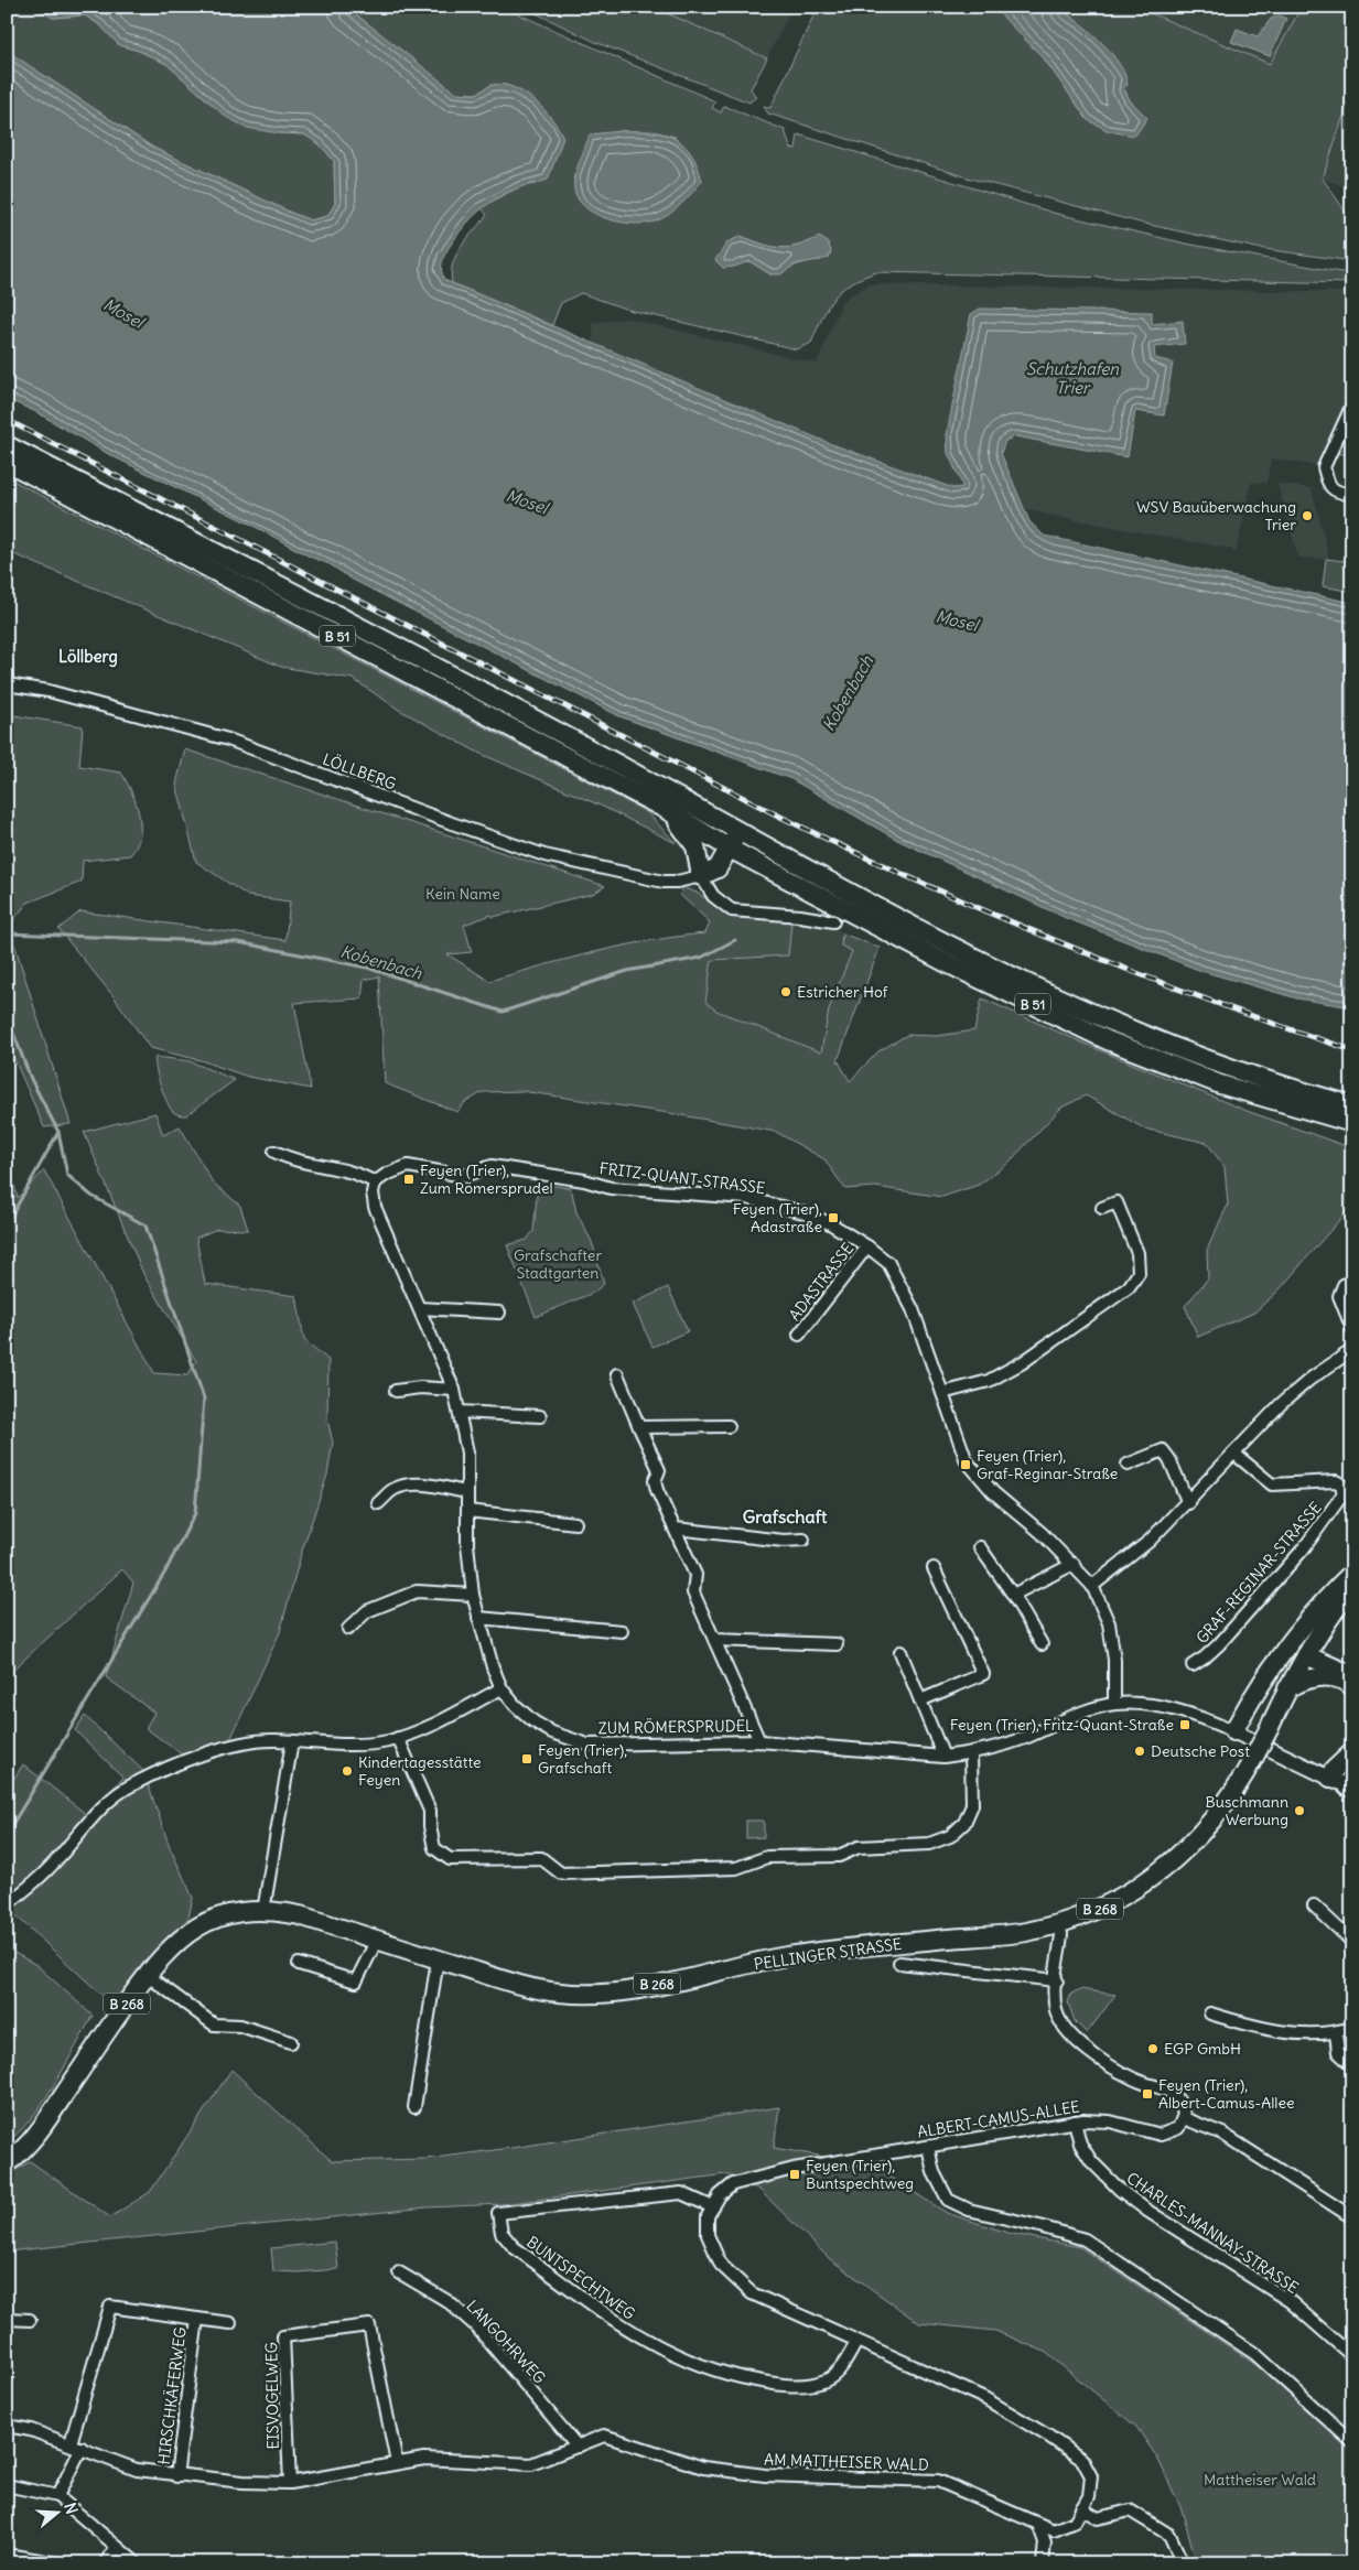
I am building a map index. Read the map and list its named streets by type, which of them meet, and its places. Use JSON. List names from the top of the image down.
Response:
{
  "streets": {
    "main road": ["B 51", "B 268", "PELLINGER STRASSE"],
    "street": [
      "LÖLLBERG",
      "FRITZ-QUANT-STRASSE",
      "ADASTRASSE",
      "GRAF-REGINAR-STRASSE",
      "ZUM RÖMERSPRUDEL",
      "ALBERT-CAMUS-ALLEE",
      "CHARLES-MANNAY-STRASSE",
      "BUNTSPECHTWEG",
      "LANGOHRWEG",
      "HIRSCHKÄFERWEG",
      "EISVOGELWEG",
      "AM MATTHEISER WALD"
    ]
  },
  "crossings": [
    ["FRITZ-QUANT-STRASSE", "ADASTRASSE"],
    ["FRITZ-QUANT-STRASSE", "ZUM RÖMERSPRUDEL"],
    ["B 268", "PELLINGER STRASSE"],
    ["ALBERT-CAMUS-ALLEE", "CHARLES-MANNAY-STRASSE"],
    ["ALBERT-CAMUS-ALLEE", "AM MATTHEISER WALD"],
    ["BUNTSPECHTWEG", "AM MATTHEISER WALD"],
    ["LANGOHRWEG", "AM MATTHEISER WALD"],
    ["HIRSCHKÄFERWEG", "AM MATTHEISER WALD"],
    ["EISVOGELWEG", "AM MATTHEISER WALD"]
  ],
  "districts": ["Löllberg", "Grafschaft"],
  "water": ["Mosel", "Schutzhafen Trier", "Kobenbach"],
  "parks": ["Kein Name", "Grafschafter Stadtgarten", "Mattheiser Wald"],
  "places": {
    "other": [
      "WSV Bauüberwachung Trier",
      "Estricher Hof",
      "Deutsche Post",
      "Kindertagesstätte Feyen",
      "Buschmann Werbung",
      "EGP GmbH"
    ],
    "transit": [
      "Feyen (Trier), Zum Römersprudel",
      "Feyen (Trier), Adastraße",
      "Feyen (Trier), Graf-Reginar-Straße",
      "Feyen (Trier), Fritz-Quant-Straße",
      "Feyen (Trier), Grafschaft",
      "Feyen (Trier), Albert-Camus-Allee",
      "Feyen (Trier), Buntspechtweg"
    ]
  },
  "north": "right"
}
